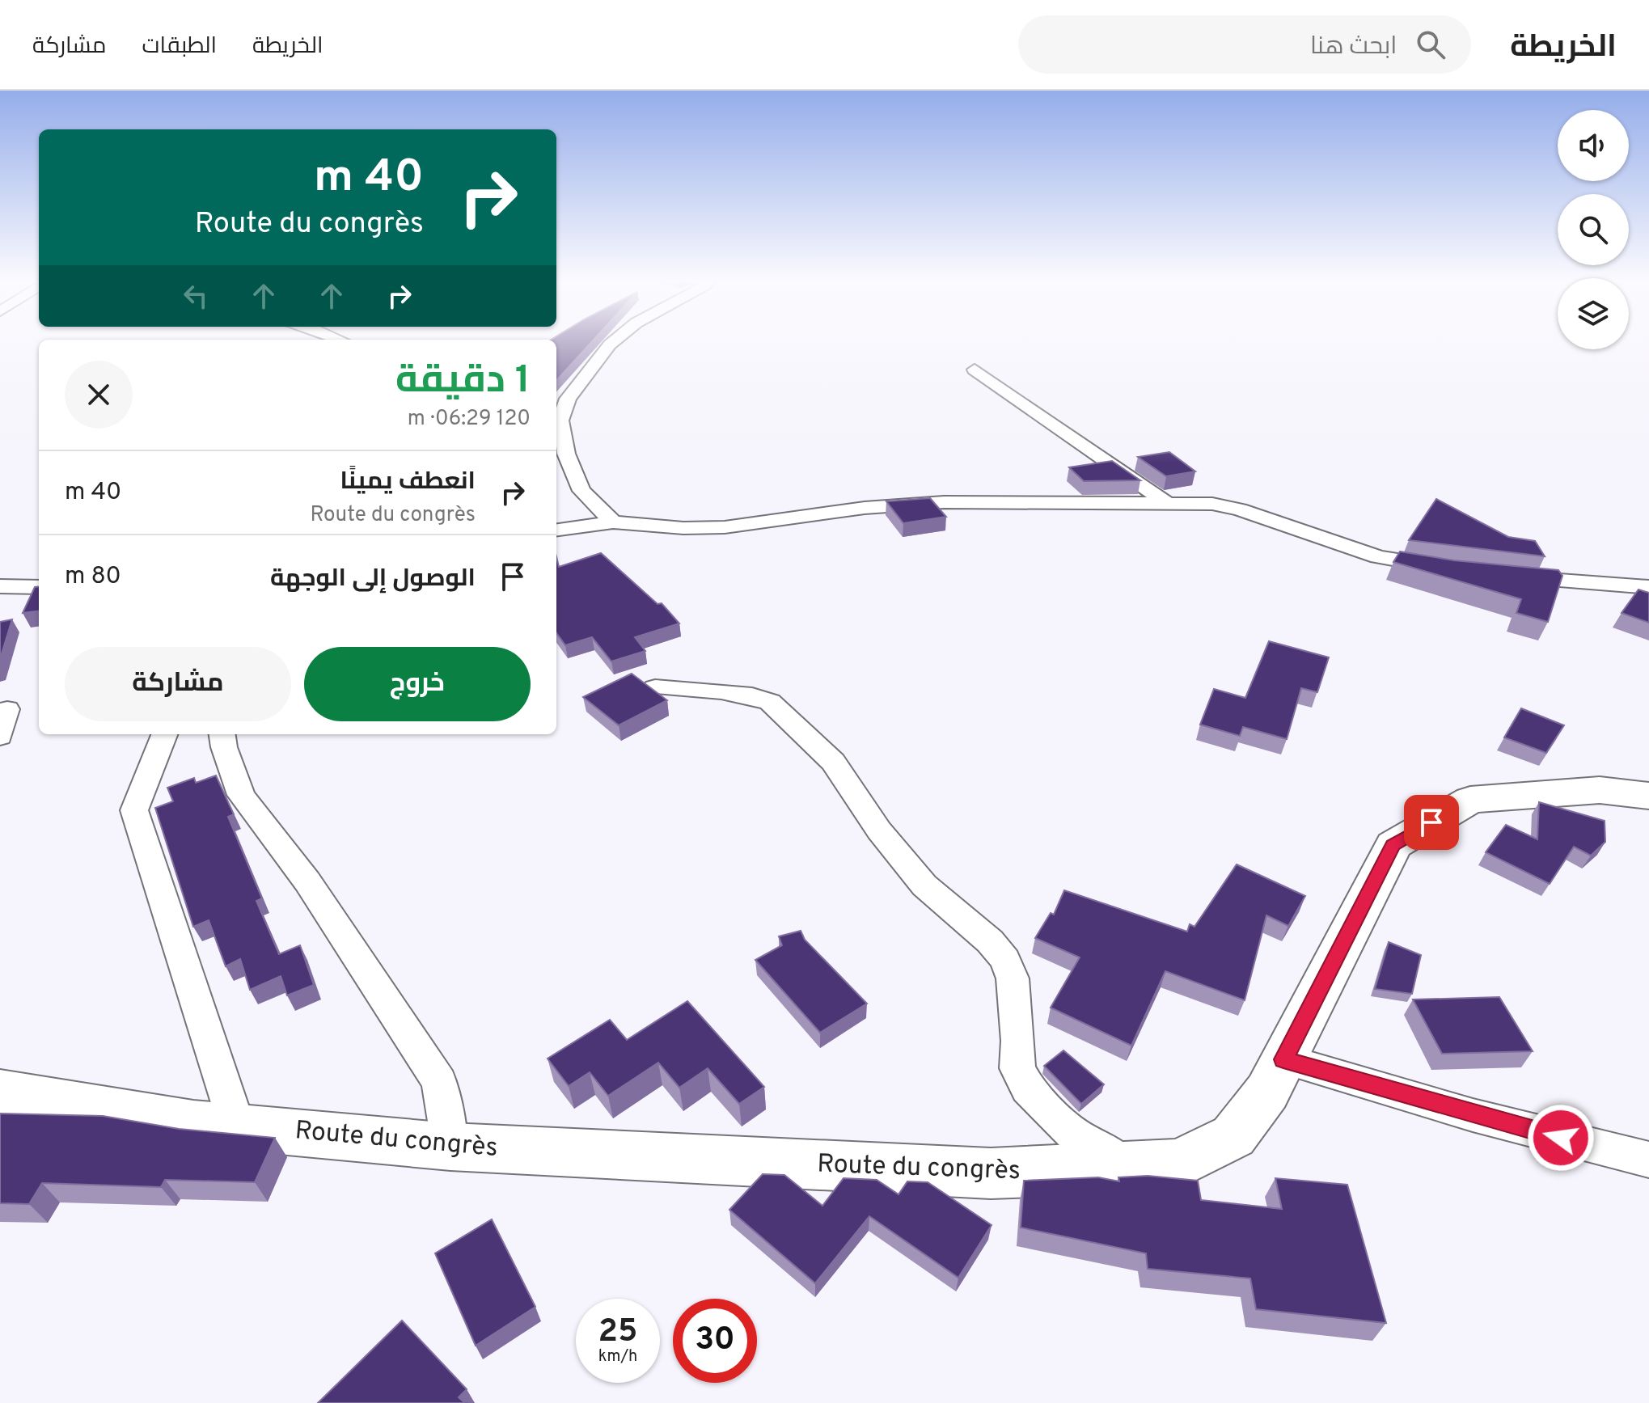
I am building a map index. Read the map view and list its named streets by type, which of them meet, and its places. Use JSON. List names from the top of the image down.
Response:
{
  "streets": {
    "main road": ["Route du congrès"]
  },
  "page": {
    "header": "الخريطة",
    "search": "ابحث هنا",
    "nav": ["الخريطة", "الطبقات", "مشاركة"],
    "turn": ["40 m", "Route du congrès"],
    "heading": ["1 دقيقة", "120 m · 06:29"],
    "list": [
      {
        "name": "انعطف يمينًا",
        "note": "Route du congrès",
        "value": "40 m"
      },
      {
        "name": "الوصول إلى الوجهة",
        "value": "80 m"
      }
    ],
    "buttons": ["خروج", "مشاركة"],
    "speed": "25 km/h",
    "limit": "30"
  }
}
